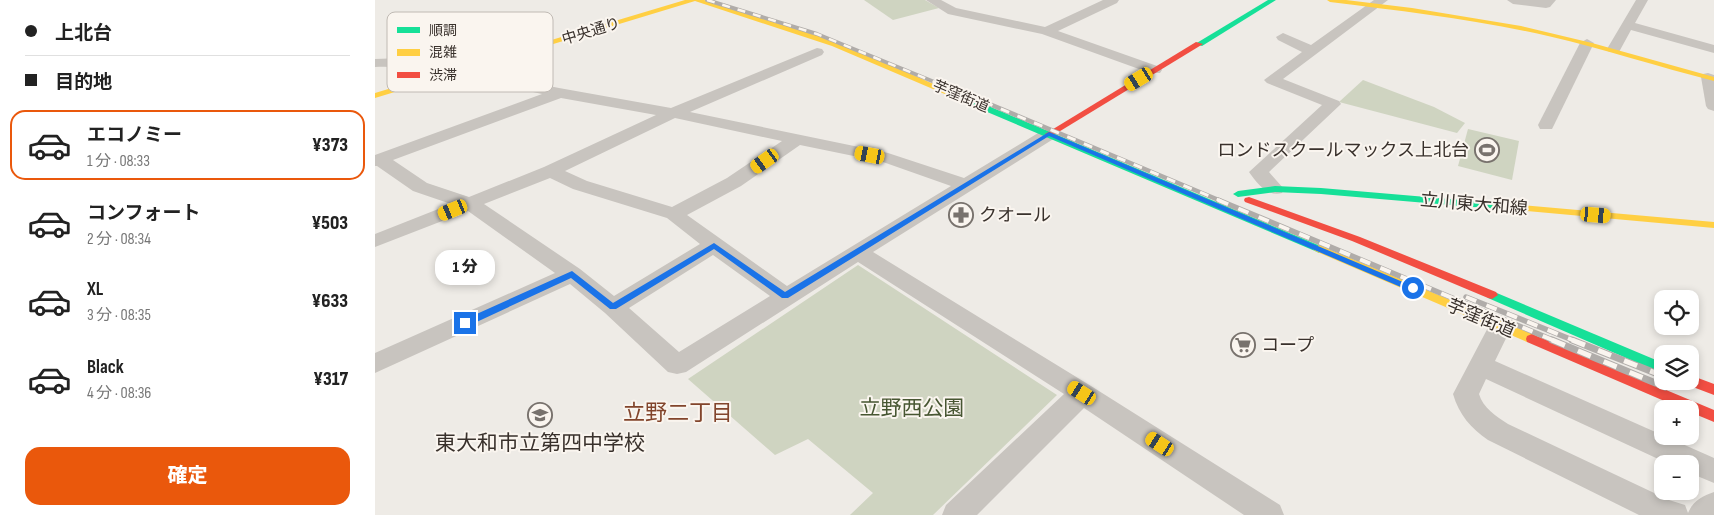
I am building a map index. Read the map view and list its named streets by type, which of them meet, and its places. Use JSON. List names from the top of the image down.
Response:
{
  "streets": {
    "main road": ["中央通り", "芋窪街道", "立川東大和線"]
  },
  "crossings": [
    ["芋窪街道", "立川東大和線"]
  ],
  "districts": ["立野二丁目"],
  "parks": ["立野西公園"],
  "places": {
    "sports": ["ロンドスクールマックス上北台"],
    "pharmacy": ["クオール"],
    "supermarket": ["コープ"],
    "school or university": ["東大和市立第四中学校"]
  },
  "legend": ["順調", "混雑", "渋滞"],
  "page": {
    "banner": ["上北台", "目的地"],
    "list": [
      {
        "name": "エコノミー",
        "note": "1 分 · 08:33",
        "value": "¥373"
      },
      {
        "name": "コンフォート",
        "note": "2 分 · 08:34",
        "value": "¥503"
      },
      {
        "name": "XL",
        "note": "3 分 · 08:35",
        "value": "¥633"
      },
      {
        "name": "Black",
        "note": "4 分 · 08:36",
        "value": "¥317"
      }
    ],
    "bubble": "1 分",
    "map_buttons": ["+", "−"],
    "buttons": "確定"
  }
}
